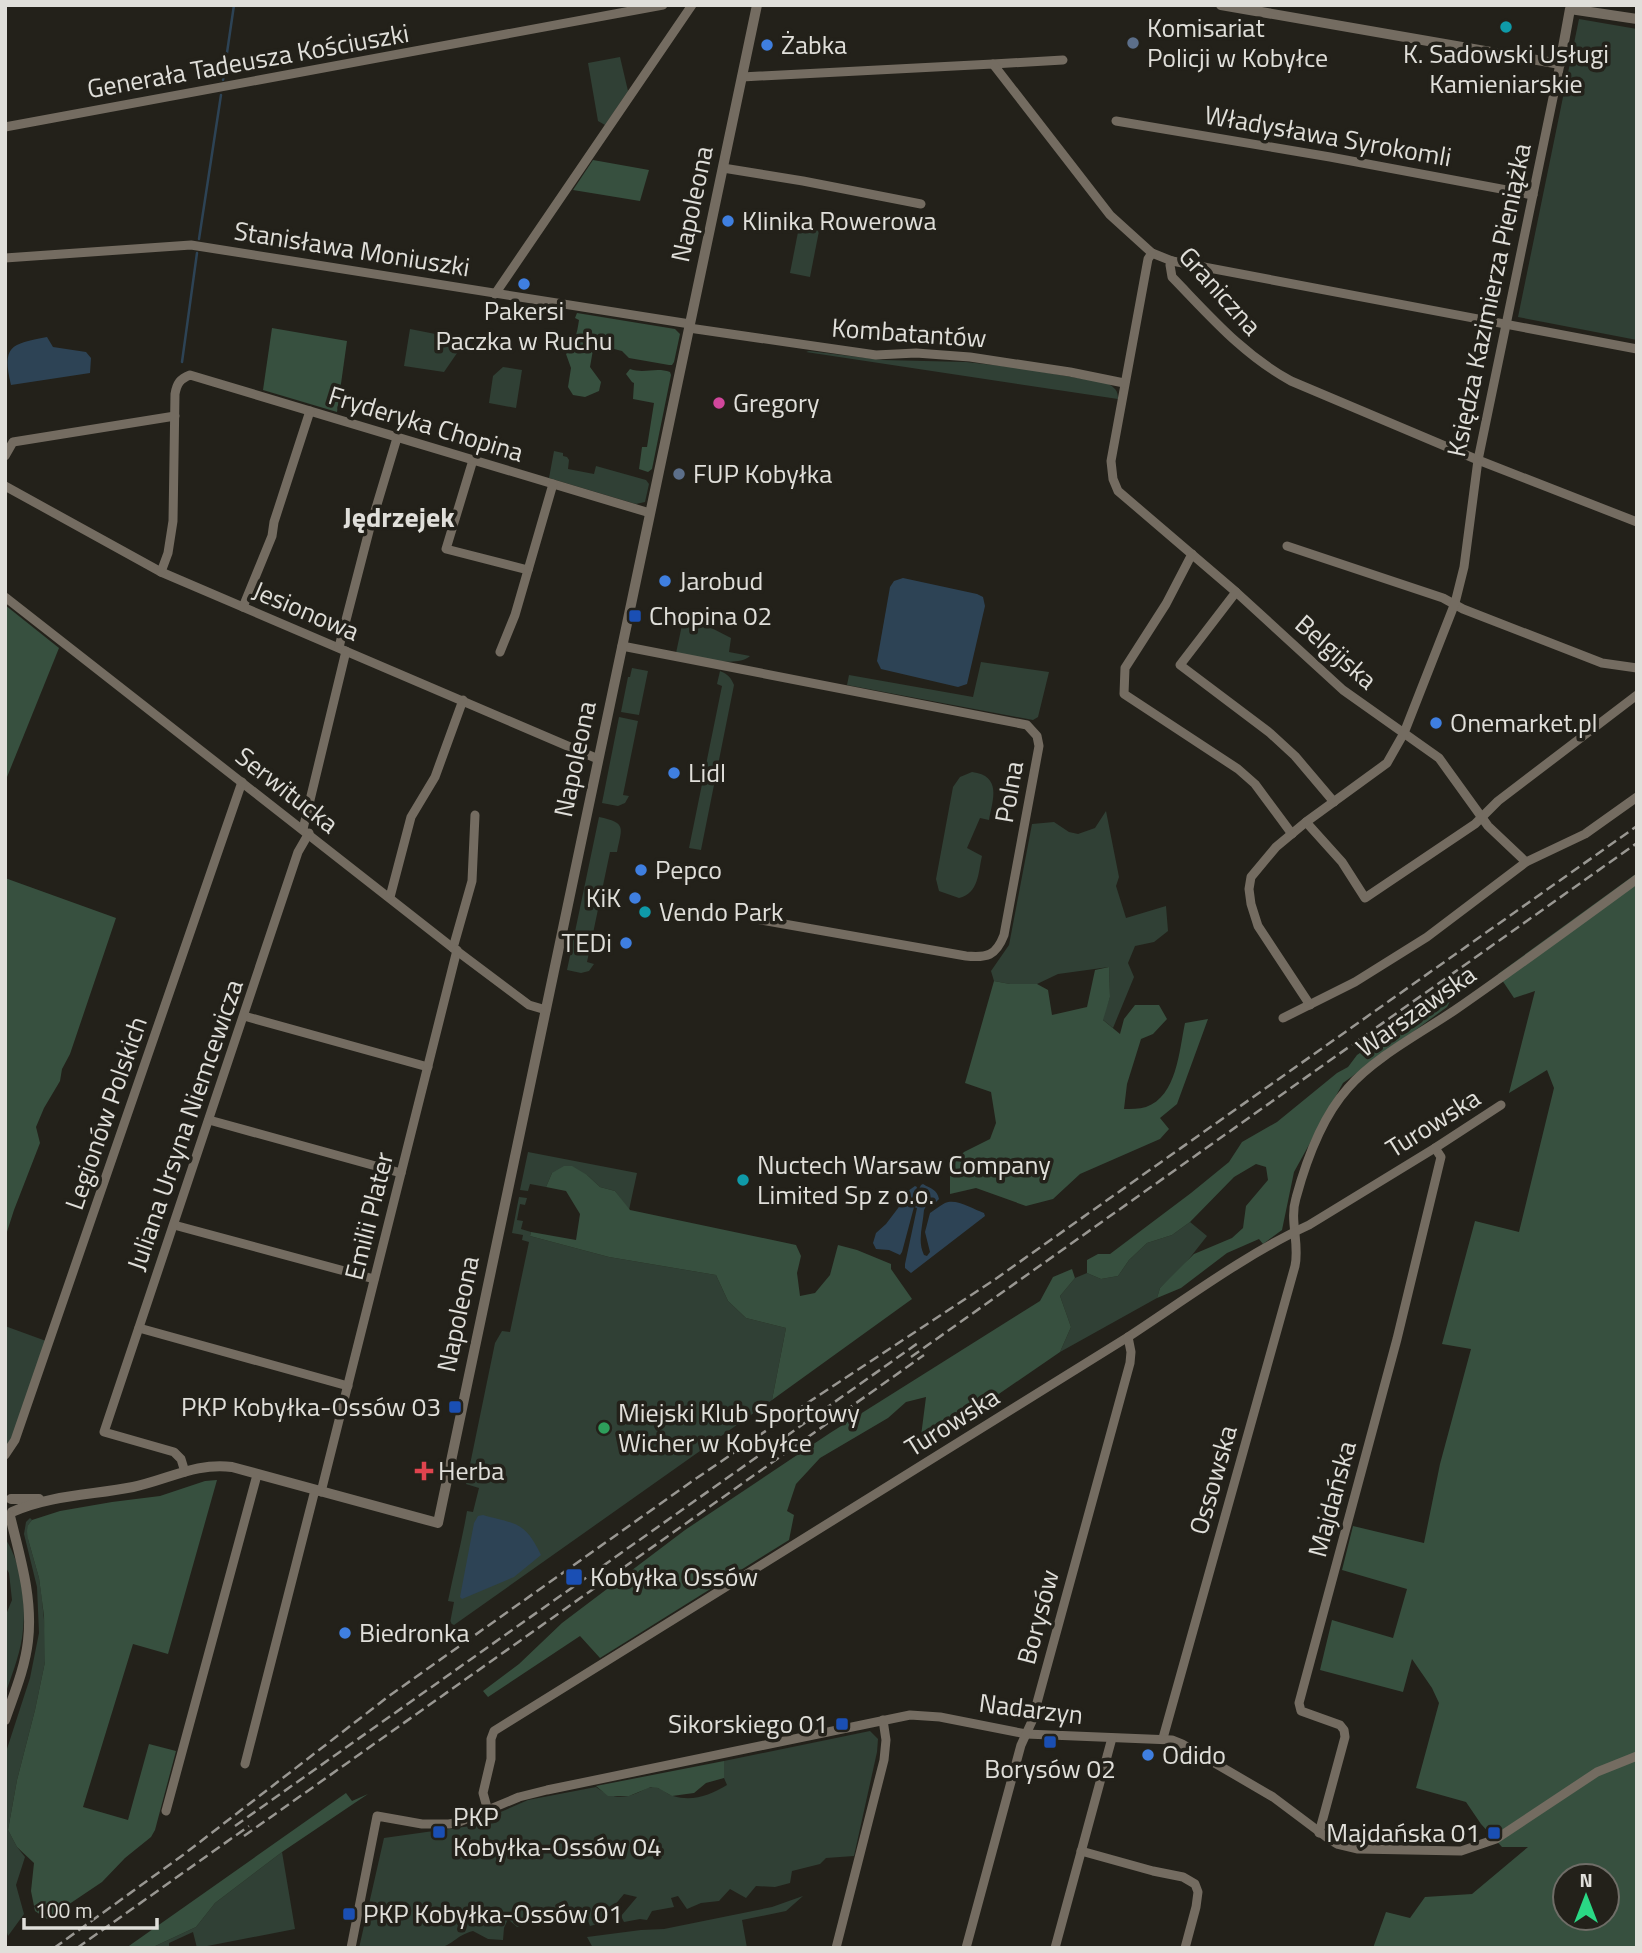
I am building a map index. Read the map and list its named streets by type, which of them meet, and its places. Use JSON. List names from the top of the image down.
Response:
{
  "streets": {
    "street": [
      "Generała Tadeusza Kościuszki",
      "Władysława Syrokomli",
      "Napoleona",
      "Stanisława Moniuszki",
      "Graniczna",
      "Księdza Kazimierza Pieniążka",
      "Kombatantów",
      "Fryderyka Chopina",
      "Jesionowa",
      "Belgijska",
      "Serwitucka",
      "Polna",
      "Warszawska",
      "Legionów Polskich",
      "Turowska",
      "Juliana Ursyna Niemcewicza",
      "Emilii Plater",
      "Ossowska",
      "Majdańska",
      "Borysów",
      "Nadarzyn"
    ]
  },
  "crossings": [
    ["Władysława Syrokomli", "Księdza Kazimierza Pieniążka"],
    ["Napoleona", "Stanisława Moniuszki"],
    ["Napoleona", "Kombatantów"],
    ["Napoleona", "Fryderyka Chopina"],
    ["Napoleona", "Jesionowa"],
    ["Napoleona", "Serwitucka"],
    ["Napoleona", "Polna"],
    ["Napoleona", "Emilii Plater"],
    ["Stanisława Moniuszki", "Kombatantów"],
    ["Graniczna", "Księdza Kazimierza Pieniążka"],
    ["Księdza Kazimierza Pieniążka", "Belgijska"],
    ["Kombatantów", "Belgijska"],
    ["Fryderyka Chopina", "Juliana Ursyna Niemcewicza"],
    ["Jesionowa", "Juliana Ursyna Niemcewicza"],
    ["Serwitucka", "Legionów Polskich"],
    ["Serwitucka", "Juliana Ursyna Niemcewicza"],
    ["Serwitucka", "Emilii Plater"],
    ["Warszawska", "Turowska"],
    ["Warszawska", "Ossowska"],
    ["Turowska", "Ossowska"],
    ["Turowska", "Majdańska"],
    ["Turowska", "Borysów"],
    ["Turowska", "Nadarzyn"],
    ["Ossowska", "Nadarzyn"],
    ["Majdańska", "Nadarzyn"],
    ["Borysów", "Nadarzyn"]
  ],
  "districts": ["Jędrzejek"],
  "places": {
    "other": [
      "K. Sadowski Usługi Kamieniarskie",
      "Komisariat Policji w Kobyłce",
      "Żabka",
      "Klinika Rowerowa",
      "Pakersi Paczka w Ruchu",
      "Gregory",
      "FUP Kobyłka",
      "Jarobud",
      "Onemarket.pl",
      "Lidl",
      "Pepco",
      "KiK",
      "Vendo Park",
      "TEDi",
      "Nuctech Warsaw Company Limited Sp z o.o.",
      "Miejski Klub Sportowy Wicher w Kobyłce",
      "Biedronka",
      "Odido"
    ],
    "transit": [
      "Chopina 02",
      "PKP Kobyłka-Ossów 03",
      "Kobyłka Ossów",
      "Sikorskiego 01",
      "Borysów 02",
      "PKP Kobyłka-Ossów 04",
      "Majdańska 01",
      "PKP Kobyłka-Ossów 01"
    ],
    "health": ["Herba"]
  },
  "scale_bar": "100 m",
  "north": "top"
}
